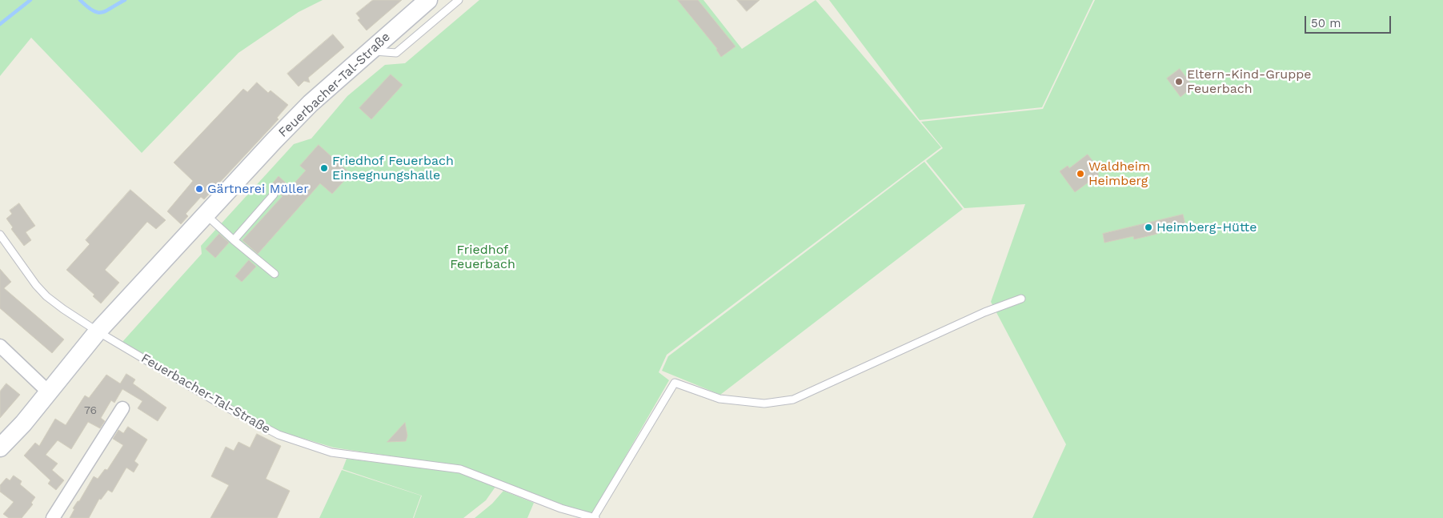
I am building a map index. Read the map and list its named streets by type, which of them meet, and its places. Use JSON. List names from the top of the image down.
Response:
{
  "streets": {
    "main road": ["Feuerbacher-Tal-Straße"]
  },
  "parks": ["Friedhof Feuerbach"],
  "places": [
    "Eltern-Kind-Gruppe Feuerbach",
    "Friedhof Feuerbach Einsegnungshalle",
    "Waldheim Heimberg",
    "Gärtnerei Müller",
    "Heimberg-Hütte"
  ],
  "house_numbers": ["76"],
  "scale_bar": "50 m"
}
